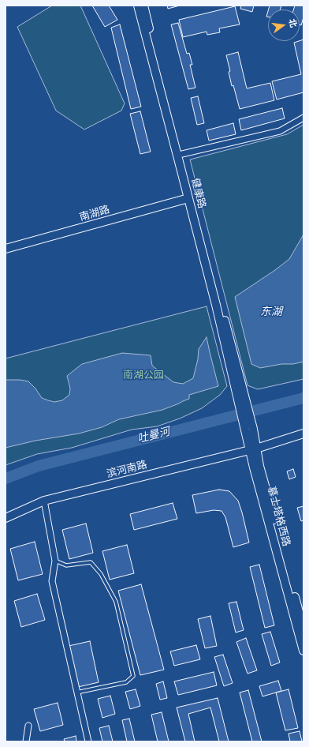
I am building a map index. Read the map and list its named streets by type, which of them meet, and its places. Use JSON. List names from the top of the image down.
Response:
{
  "streets": {
    "main road": [
      "健康路",
      "南湖路",
      "滨河南路",
      "慕士塔格西路"
    ]
  },
  "crossings": [
    ["健康路", "南湖路"],
    ["健康路", "慕士塔格西路"],
    ["滨河南路", "慕士塔格西路"]
  ],
  "water": ["东湖", "吐曼河"],
  "parks": ["南湖公园"],
  "north": "right"
}
